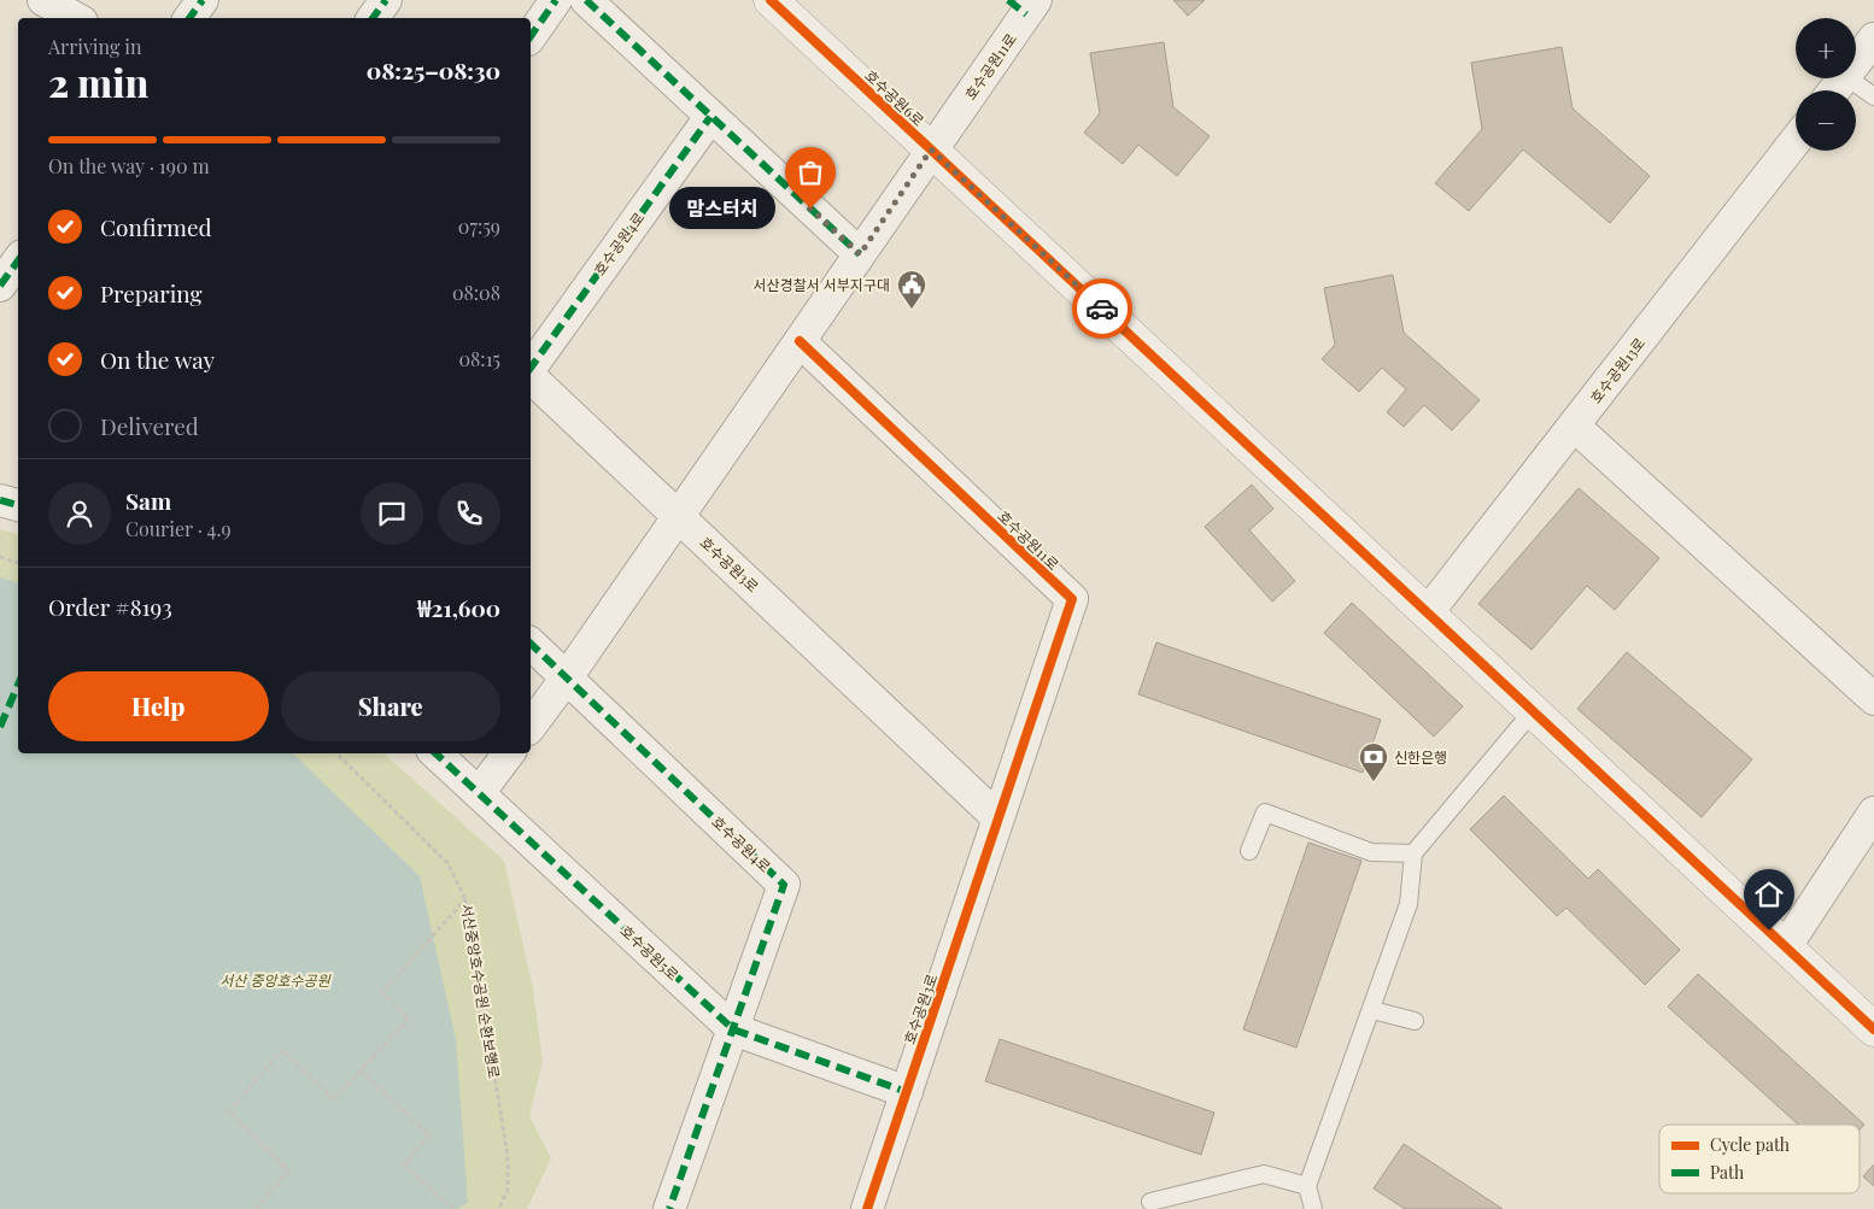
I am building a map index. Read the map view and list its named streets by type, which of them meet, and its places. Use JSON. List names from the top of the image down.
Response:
{
  "streets": {
    "street": [
      "호수공원11로",
      "호수공원6로",
      "호수공원4로",
      "호수공원13로",
      "호수공원3로",
      "호수공원5로"
    ],
    "path": ["서산중앙호수공원 순환보행로"]
  },
  "crossings": [
    ["호수공원11로", "호수공원6로"],
    ["호수공원11로", "호수공원4로"],
    ["호수공원11로", "호수공원3로"],
    ["호수공원6로", "호수공원13로"],
    ["호수공원4로", "호수공원5로"],
    ["호수공원3로", "호수공원5로"]
  ],
  "parks": ["서산 중앙호수공원"],
  "places": {
    "other": ["맘스터치"],
    "public building": ["서산경찰서 서부지구대"],
    "bank": ["신한은행"]
  },
  "legend": ["Cycle path", "Path"],
  "page": {
    "map_buttons": ["+", "−"],
    "heading": ["2 min", "Arriving in", "08:25–08:30"],
    "panel": [
      "Sam",
      "Courier · 4.9",
      "Order #8193",
      "₩21,600"
    ],
    "bar": "On the way · 190 m",
    "bubble": "맘스터치",
    "list": [
      ["Confirmed", "07:59"],
      ["Preparing", "08:08"],
      ["On the way", "08:15"],
      "Delivered"
    ],
    "buttons": ["Help", "Share"]
  }
}
